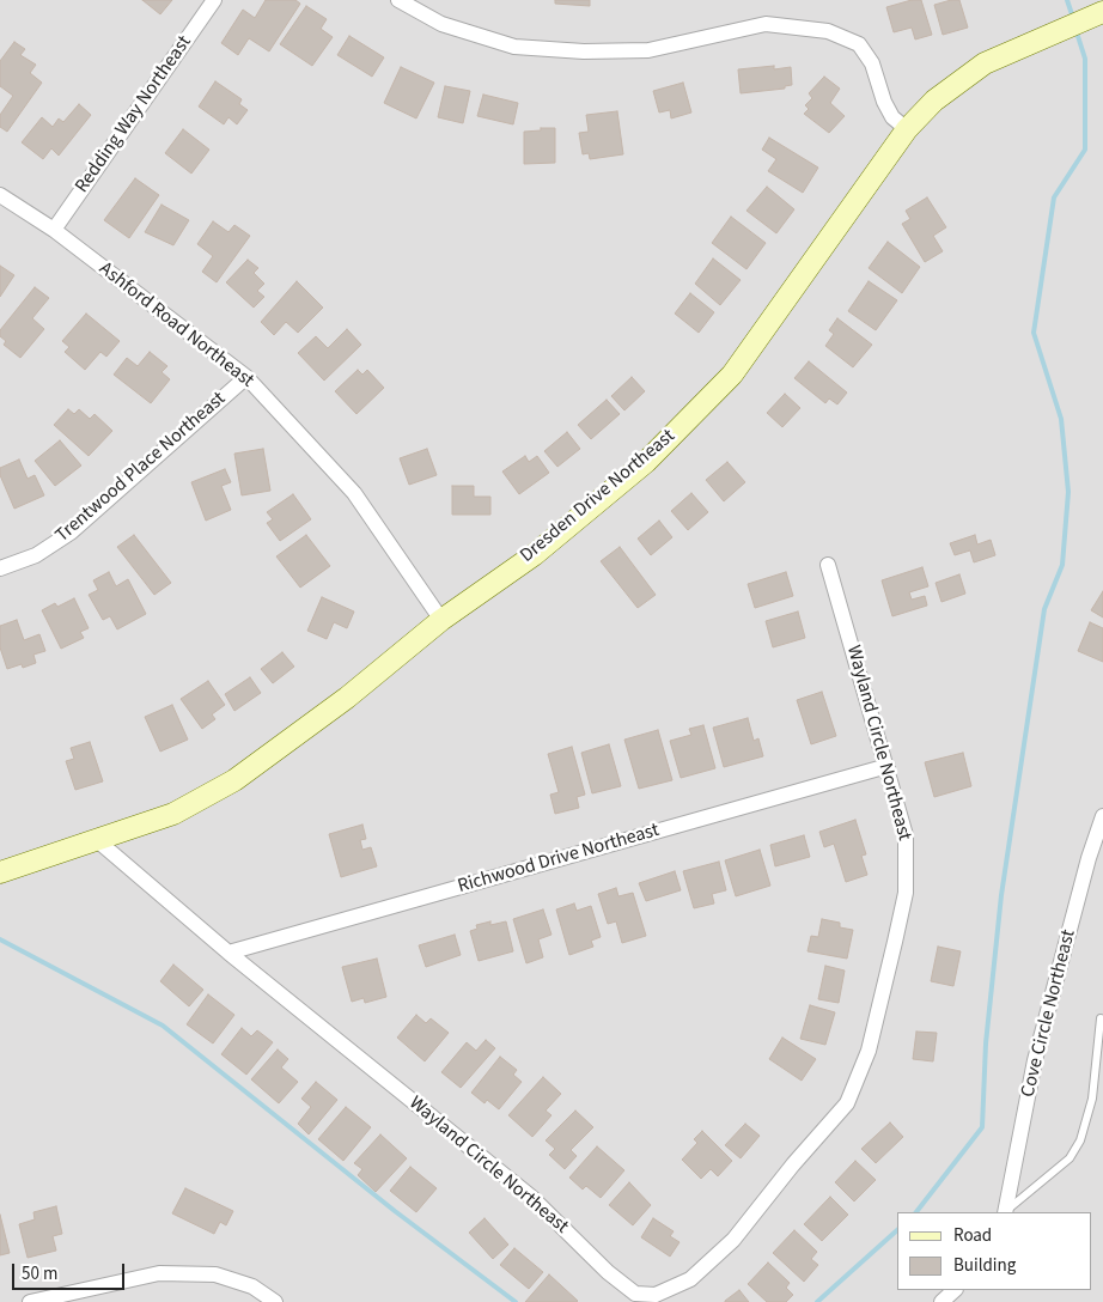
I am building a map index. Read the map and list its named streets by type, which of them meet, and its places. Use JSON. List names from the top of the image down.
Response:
{
  "streets": {
    "street": [
      "Redding Way Northeast",
      "Ashford Road Northeast",
      "Trentwood Place Northeast",
      "Dresden Drive Northeast",
      "Wayland Circle Northeast",
      "Richwood Drive Northeast",
      "Cove Circle Northeast"
    ]
  },
  "crossings": [
    ["Redding Way Northeast", "Ashford Road Northeast"],
    ["Ashford Road Northeast", "Trentwood Place Northeast"],
    ["Ashford Road Northeast", "Dresden Drive Northeast"],
    ["Dresden Drive Northeast", "Wayland Circle Northeast"],
    ["Wayland Circle Northeast", "Richwood Drive Northeast"]
  ],
  "legend": ["Road", "Building"],
  "scale_bar": "50 m"
}
